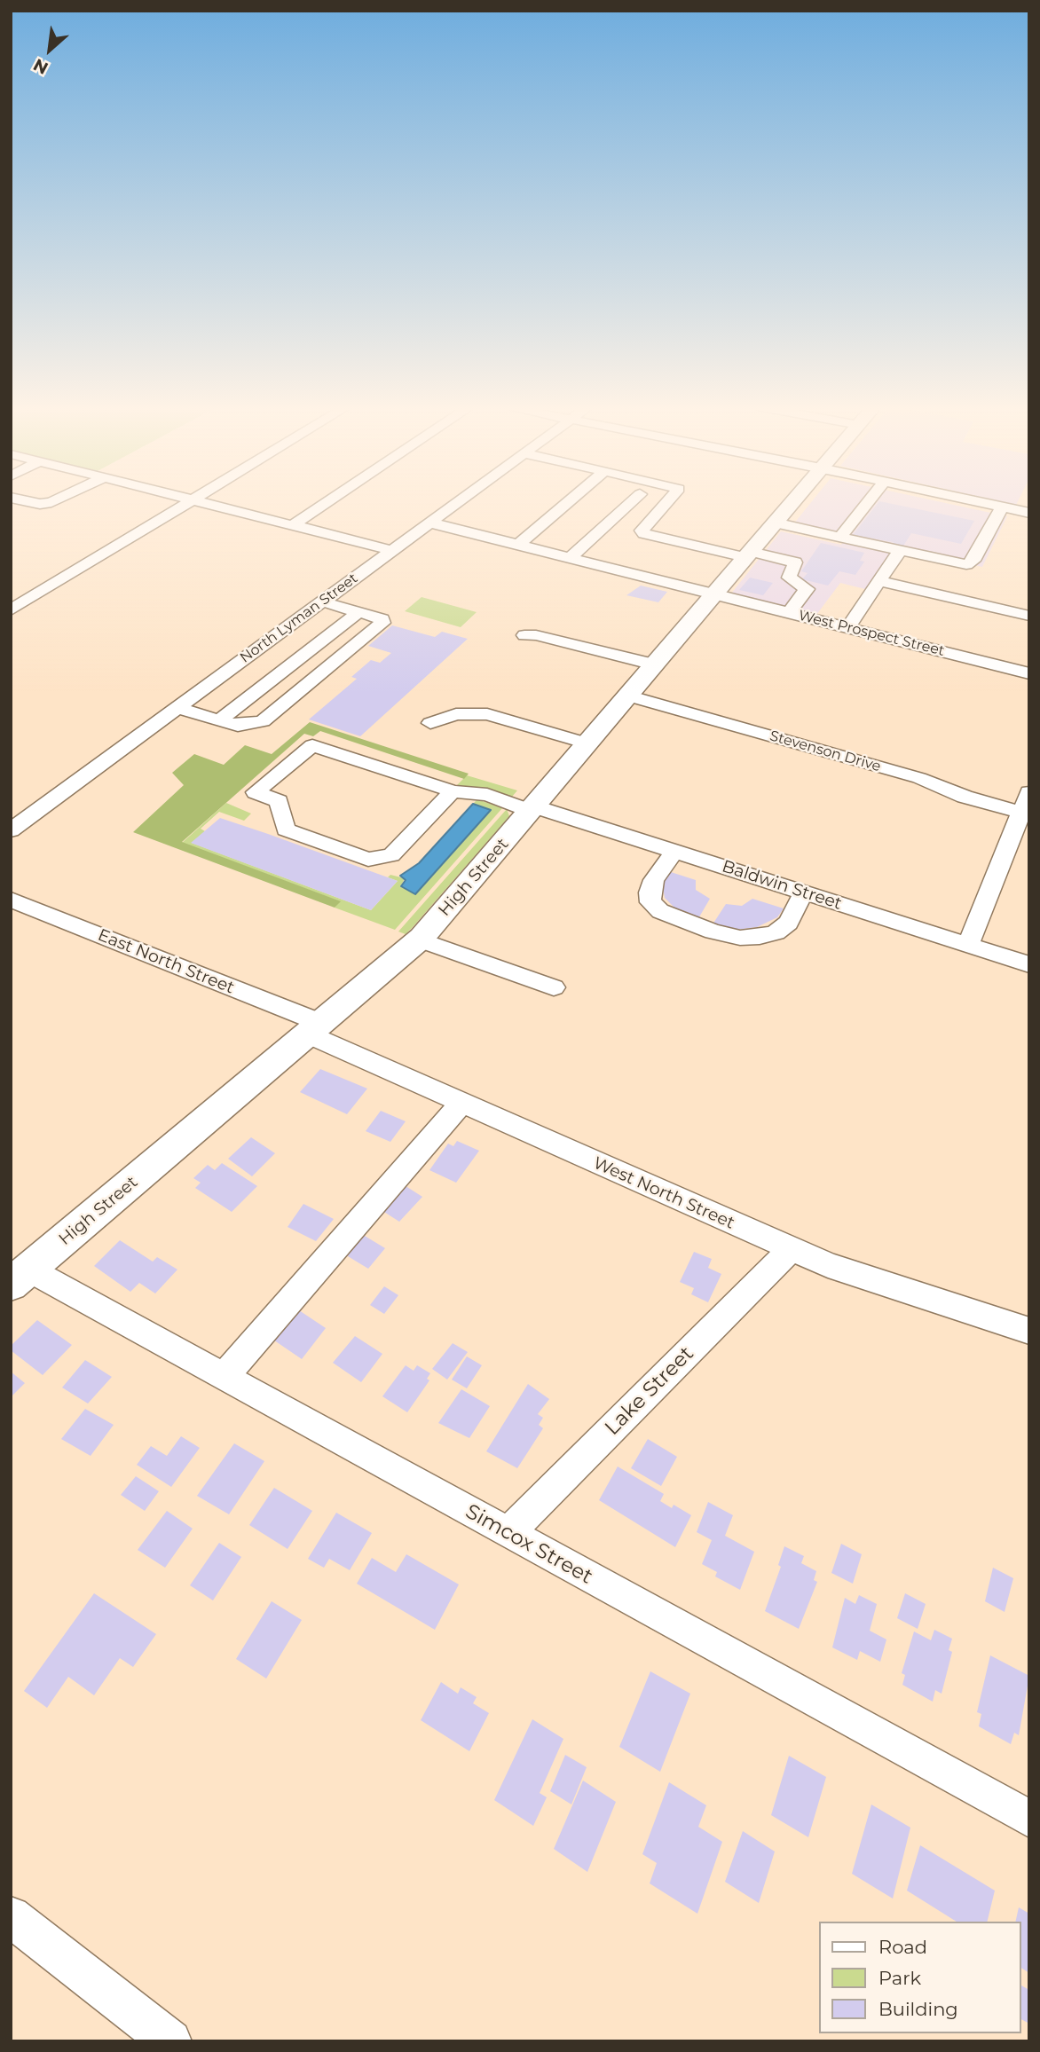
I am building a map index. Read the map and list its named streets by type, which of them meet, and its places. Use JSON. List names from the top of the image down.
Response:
{
  "streets": {
    "main road": ["High Street"],
    "street": [
      "North Lyman Street",
      "West Prospect Street",
      "Stevenson Drive",
      "Baldwin Street",
      "East North Street",
      "West North Street",
      "Lake Street",
      "Simcox Street"
    ]
  },
  "crossings": [
    ["North Lyman Street", "West Prospect Street"],
    ["West Prospect Street", "High Street"],
    ["Stevenson Drive", "High Street"],
    ["High Street", "Baldwin Street"],
    ["High Street", "East North Street"],
    ["High Street", "West North Street"],
    ["High Street", "Simcox Street"],
    ["East North Street", "West North Street"],
    ["West North Street", "Lake Street"],
    ["Lake Street", "Simcox Street"]
  ],
  "legend": ["Road", "Park", "Building"],
  "north": "bottom left"
}
